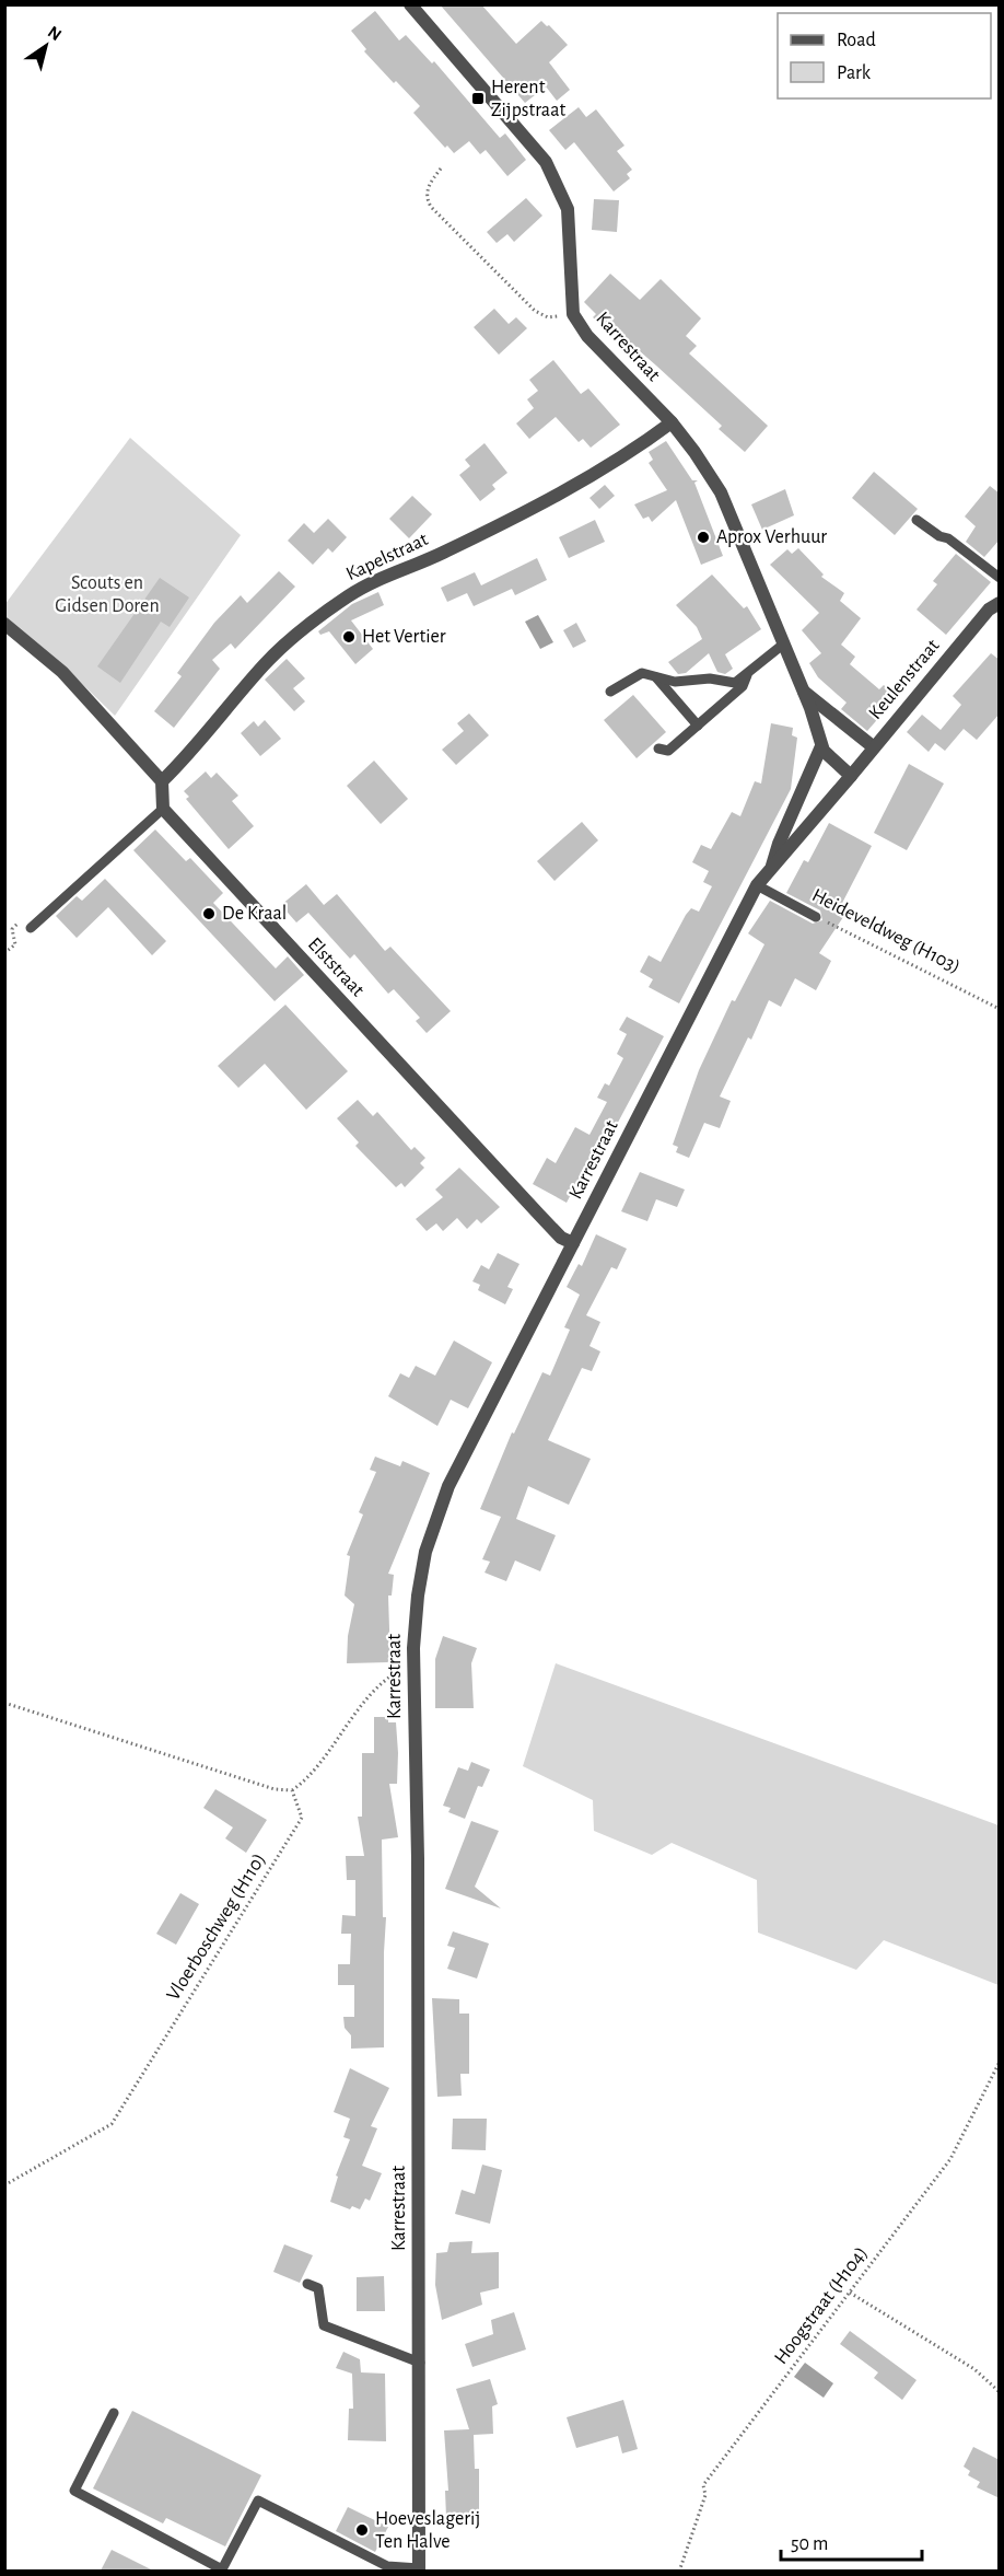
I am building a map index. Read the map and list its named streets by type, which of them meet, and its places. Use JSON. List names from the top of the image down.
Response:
{
  "streets": {
    "street": [
      "Karrestraat",
      "Kapelstraat",
      "Keulenstraat",
      "Elststraat"
    ],
    "lane": ["Heideveldweg (H103)"],
    "path": ["Vloerboschweg (H110)", "Hoogstraat (H104)"]
  },
  "crossings": [
    ["Karrestraat", "Kapelstraat"],
    ["Karrestraat", "Keulenstraat"],
    ["Karrestraat", "Heideveldweg (H103)"],
    ["Karrestraat", "Elststraat"]
  ],
  "parks": ["Scouts en Gidsen Doren"],
  "places": {
    "transit": ["Herent Zijpstraat"],
    "other": [
      "Aprox Verhuur",
      "Het Vertier",
      "De Kraal",
      "Hoeveslagerij Ten Halve"
    ]
  },
  "legend": ["Road", "Park"],
  "scale_bar": "50 m",
  "north": "top right"
}
